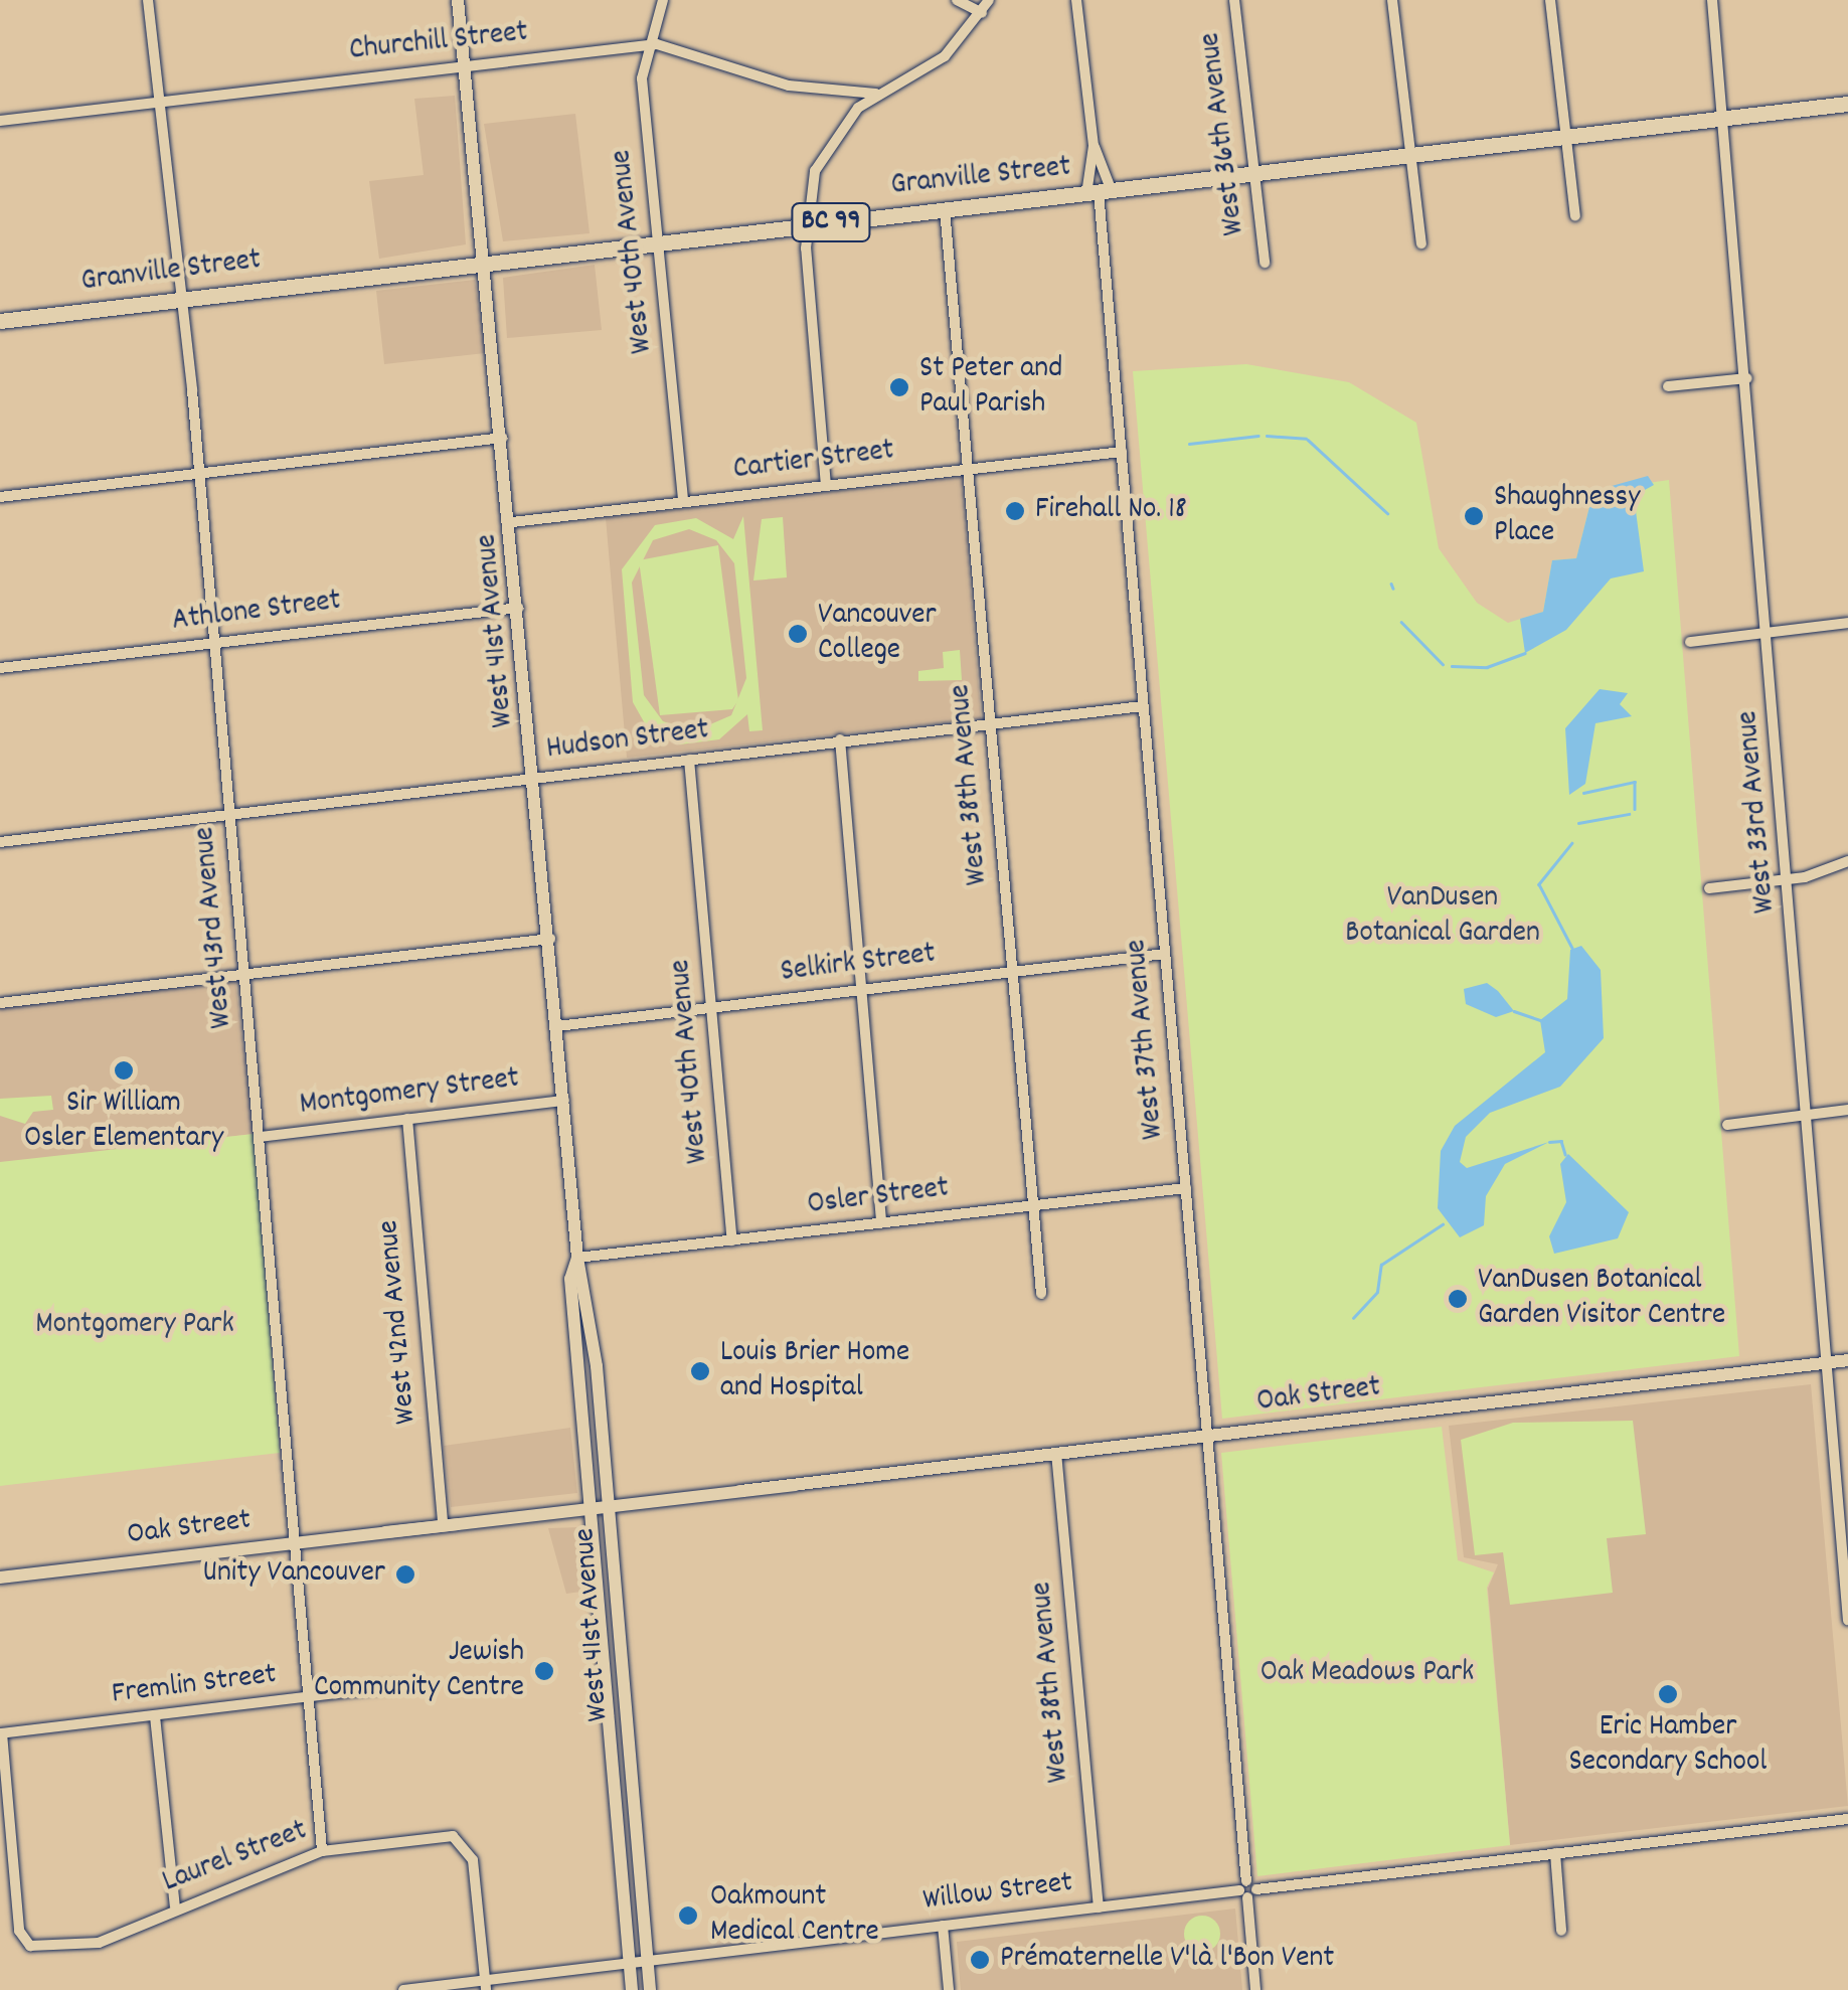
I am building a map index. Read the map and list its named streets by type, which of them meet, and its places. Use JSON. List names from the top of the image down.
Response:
{
  "streets": {
    "highway": ["Granville Street", "BC 99"],
    "main road": ["West 41st Avenue", "Oak Street"],
    "street": [
      "Churchill Street",
      "West 36th Avenue",
      "West 40th Avenue",
      "Cartier Street",
      "Athlone Street",
      "Hudson Street",
      "West 38th Avenue",
      "West 33rd Avenue",
      "West 43rd Avenue",
      "Selkirk Street",
      "West 37th Avenue",
      "Montgomery Street",
      "Osler Street",
      "West 42nd Avenue",
      "Fremlin Street",
      "Laurel Street",
      "Willow Street"
    ]
  },
  "crossings": [
    ["Churchill Street", "West 40th Avenue"],
    ["Churchill Street", "West 41st Avenue"],
    ["Churchill Street", "West 43rd Avenue"],
    ["West 36th Avenue", "Granville Street"],
    ["Granville Street", "West 40th Avenue"],
    ["Granville Street", "West 41st Avenue"],
    ["Granville Street", "West 38th Avenue"],
    ["Granville Street", "West 33rd Avenue"],
    ["Granville Street", "West 43rd Avenue"],
    ["Granville Street", "West 37th Avenue"],
    ["West 40th Avenue", "Cartier Street"],
    ["West 40th Avenue", "Hudson Street"],
    ["West 40th Avenue", "Selkirk Street"],
    ["West 40th Avenue", "Osler Street"],
    ["Cartier Street", "West 41st Avenue"],
    ["Cartier Street", "West 38th Avenue"],
    ["Cartier Street", "West 37th Avenue"],
    ["Athlone Street", "West 41st Avenue"],
    ["Athlone Street", "West 43rd Avenue"],
    ["West 41st Avenue", "Hudson Street"],
    ["West 41st Avenue", "Selkirk Street"],
    ["West 41st Avenue", "Montgomery Street"],
    ["West 41st Avenue", "Osler Street"],
    ["West 41st Avenue", "Oak Street"],
    ["West 41st Avenue", "Willow Street"],
    ["Hudson Street", "West 38th Avenue"],
    ["Hudson Street", "West 43rd Avenue"],
    ["Hudson Street", "West 37th Avenue"],
    ["West 38th Avenue", "Selkirk Street"],
    ["West 38th Avenue", "Osler Street"],
    ["West 38th Avenue", "Oak Street"],
    ["West 38th Avenue", "Willow Street"],
    ["West 33rd Avenue", "Oak Street"],
    ["West 43rd Avenue", "Montgomery Street"],
    ["West 43rd Avenue", "Oak Street"],
    ["West 43rd Avenue", "Fremlin Street"],
    ["West 43rd Avenue", "Laurel Street"],
    ["Selkirk Street", "West 37th Avenue"],
    ["West 37th Avenue", "Osler Street"],
    ["West 37th Avenue", "Oak Street"],
    ["West 37th Avenue", "Willow Street"],
    ["Montgomery Street", "West 42nd Avenue"],
    ["West 42nd Avenue", "Oak Street"],
    ["Fremlin Street", "Laurel Street"],
    ["Laurel Street", "Willow Street"]
  ],
  "parks": ["VanDusen Botanical Garden", "Montgomery Park", "Oak Meadows Park"],
  "places": [
    "St Peter and Paul Parish",
    "Firehall No. 18",
    "Shaughnessy Place",
    "Vancouver College",
    "Sir William Osler Elementary",
    "VanDusen Botanical Garden Visitor Centre",
    "Louis Brier Home and Hospital",
    "Unity Vancouver",
    "Jewish Community Centre",
    "Eric Hamber Secondary School",
    "Oakmount Medical Centre",
    "Prématernelle V'là l'Bon Vent"
  ]
}
